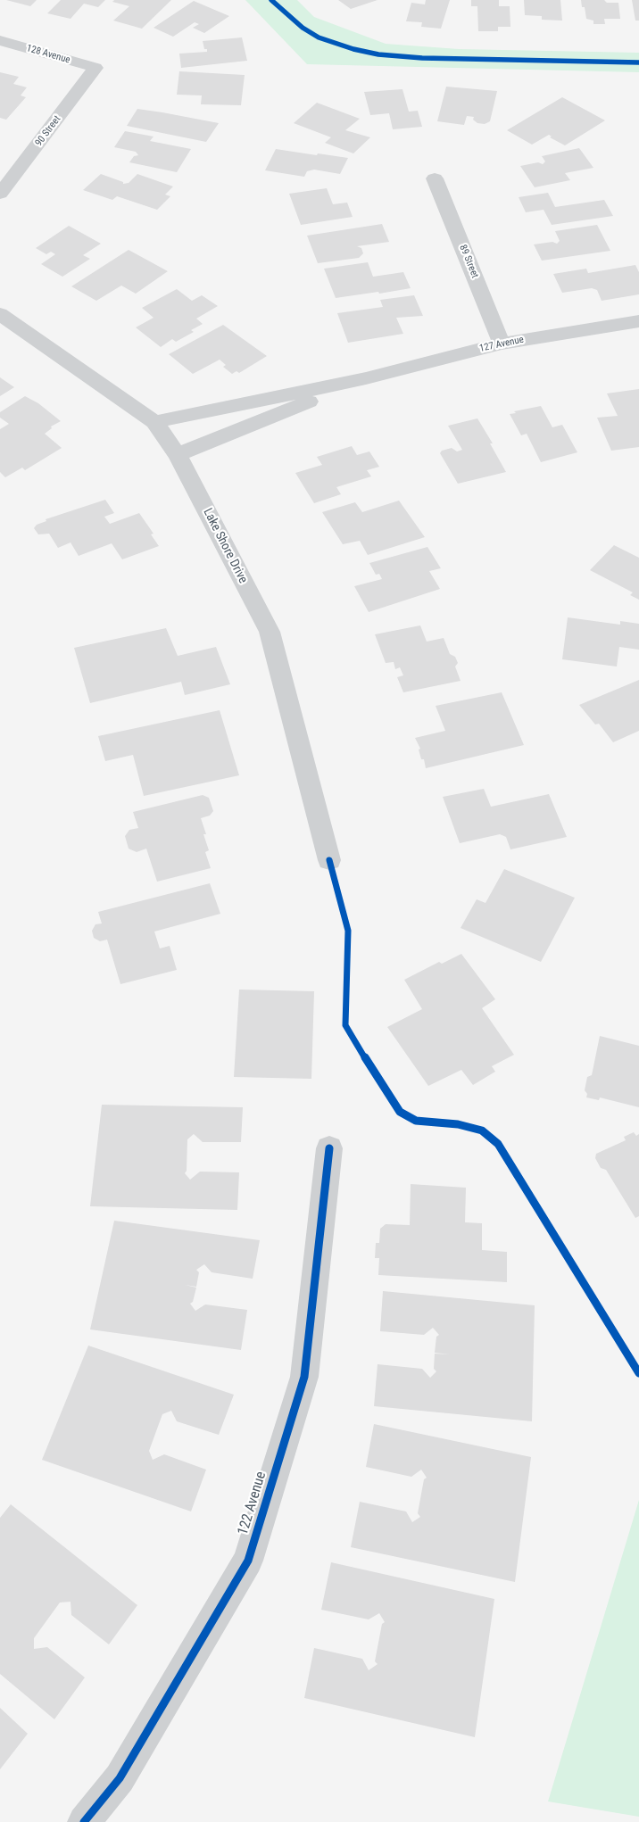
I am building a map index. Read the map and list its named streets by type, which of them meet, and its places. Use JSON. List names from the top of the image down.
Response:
{
  "streets": {
    "street": [
      "128 Avenue",
      "90 Street",
      "89 Street",
      "127 Avenue",
      "Lake Shore Drive",
      "122 Avenue"
    ]
  },
  "crossings": [
    ["128 Avenue", "90 Street"],
    ["89 Street", "127 Avenue"],
    ["127 Avenue", "Lake Shore Drive"]
  ]
}
